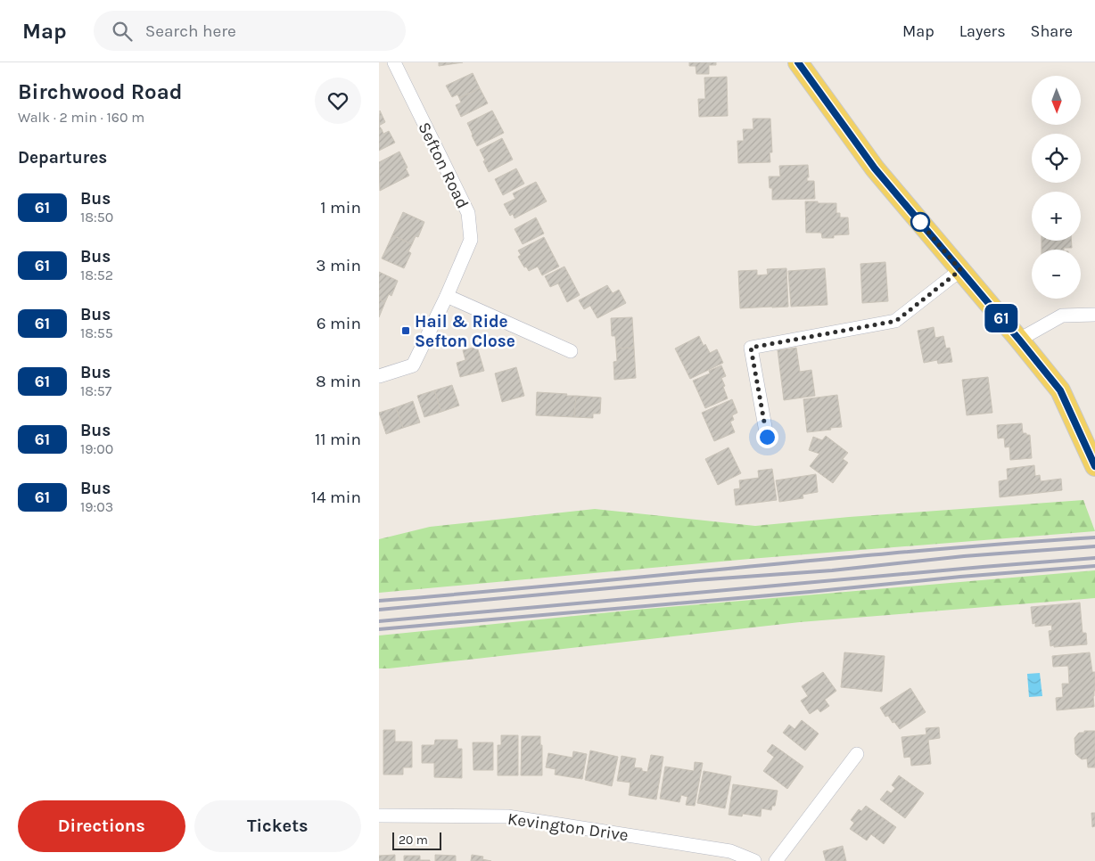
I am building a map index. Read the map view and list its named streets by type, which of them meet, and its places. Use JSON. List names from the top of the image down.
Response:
{
  "streets": {
    "street": ["Sefton Road", "Kevington Drive"]
  },
  "places": {
    "transit": ["Hail & Ride Sefton Close"]
  },
  "lines": ["bus line 61"],
  "scale_bar": "20 m",
  "north": "bottom",
  "page": {
    "header": "Map",
    "search": "Search here",
    "nav": ["Map", "Layers", "Share"],
    "heading": [
      ["Birchwood Road", "Walk · 2 min · 160 m"],
      "Departures"
    ],
    "on_map": "61",
    "map_buttons": ["+", "−"],
    "list": [
      {
        "mark": "61",
        "name": "Bus",
        "note": "18:50",
        "value": "1 min"
      },
      {
        "mark": "61",
        "name": "Bus",
        "note": "18:52",
        "value": "3 min"
      },
      {
        "mark": "61",
        "name": "Bus",
        "note": "18:55",
        "value": "6 min"
      },
      {
        "mark": "61",
        "name": "Bus",
        "note": "18:57",
        "value": "8 min"
      },
      {
        "mark": "61",
        "name": "Bus",
        "note": "19:00",
        "value": "11 min"
      },
      {
        "mark": "61",
        "name": "Bus",
        "note": "19:03",
        "value": "14 min"
      }
    ],
    "buttons": ["Directions", "Tickets"],
    "scale": "20 m"
  }
}
